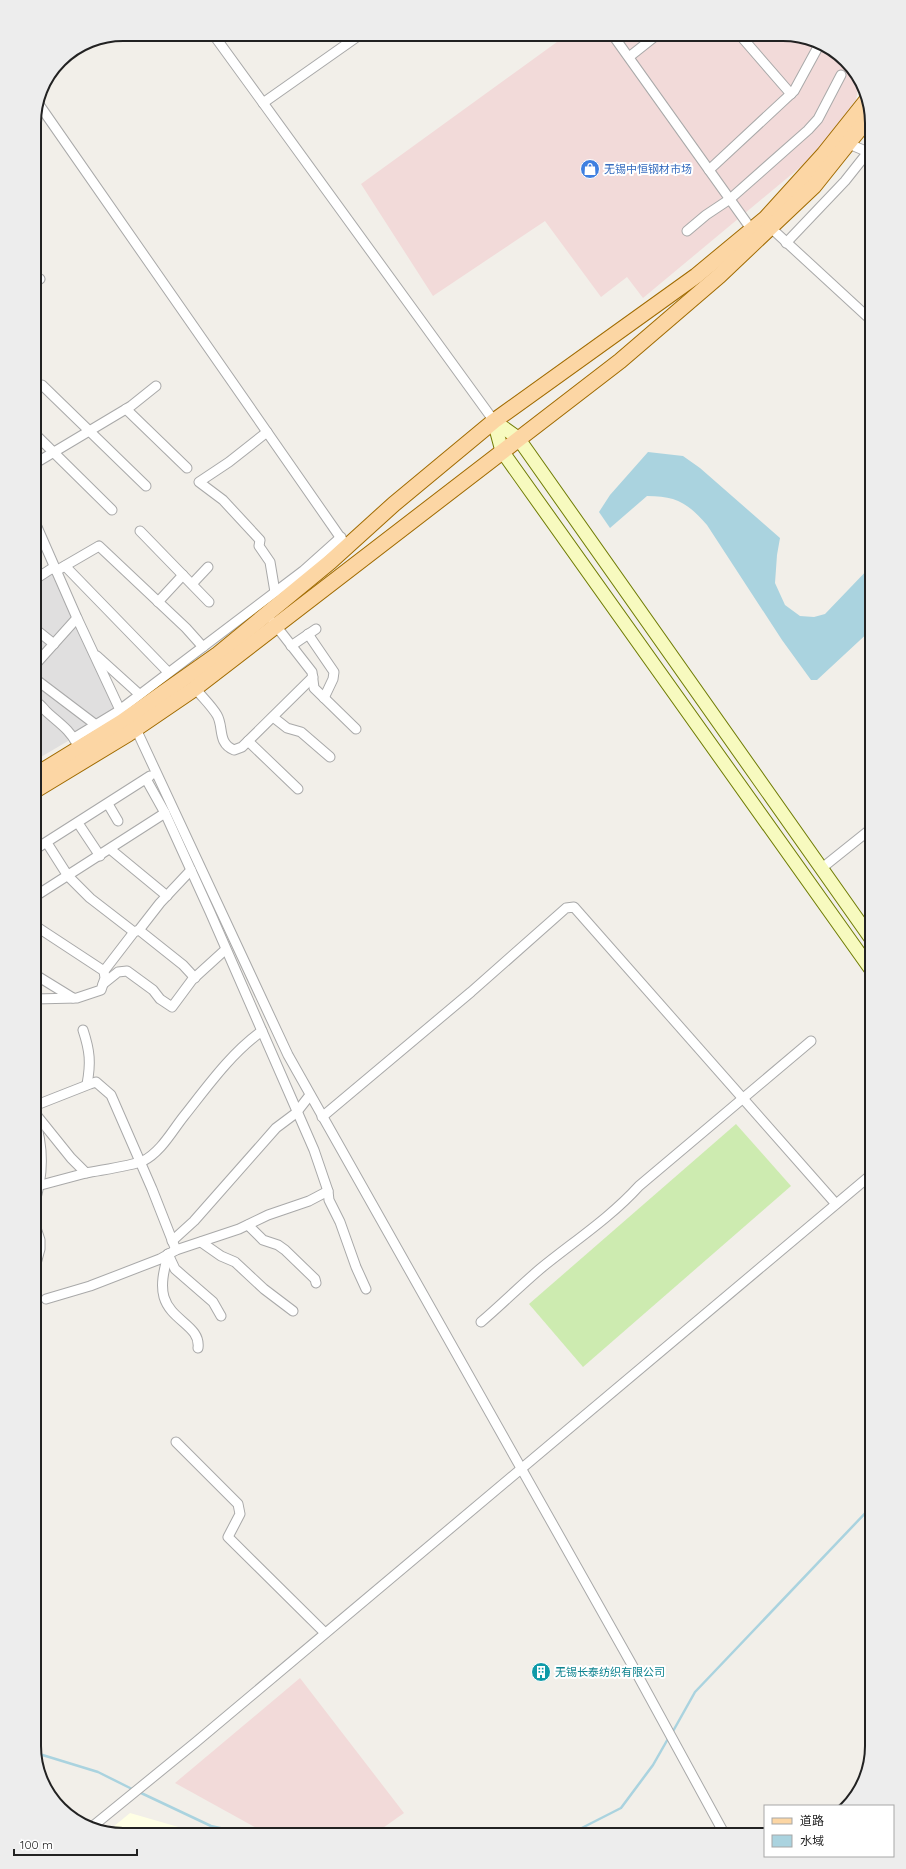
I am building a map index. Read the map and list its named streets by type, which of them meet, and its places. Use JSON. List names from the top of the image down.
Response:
{
  "places": {
    "shop": ["无锡中恒钢材市场"],
    "building": ["无锡长泰纺织有限公司"]
  },
  "legend": ["道路", "水域"],
  "scale_bar": "100 m"
}
